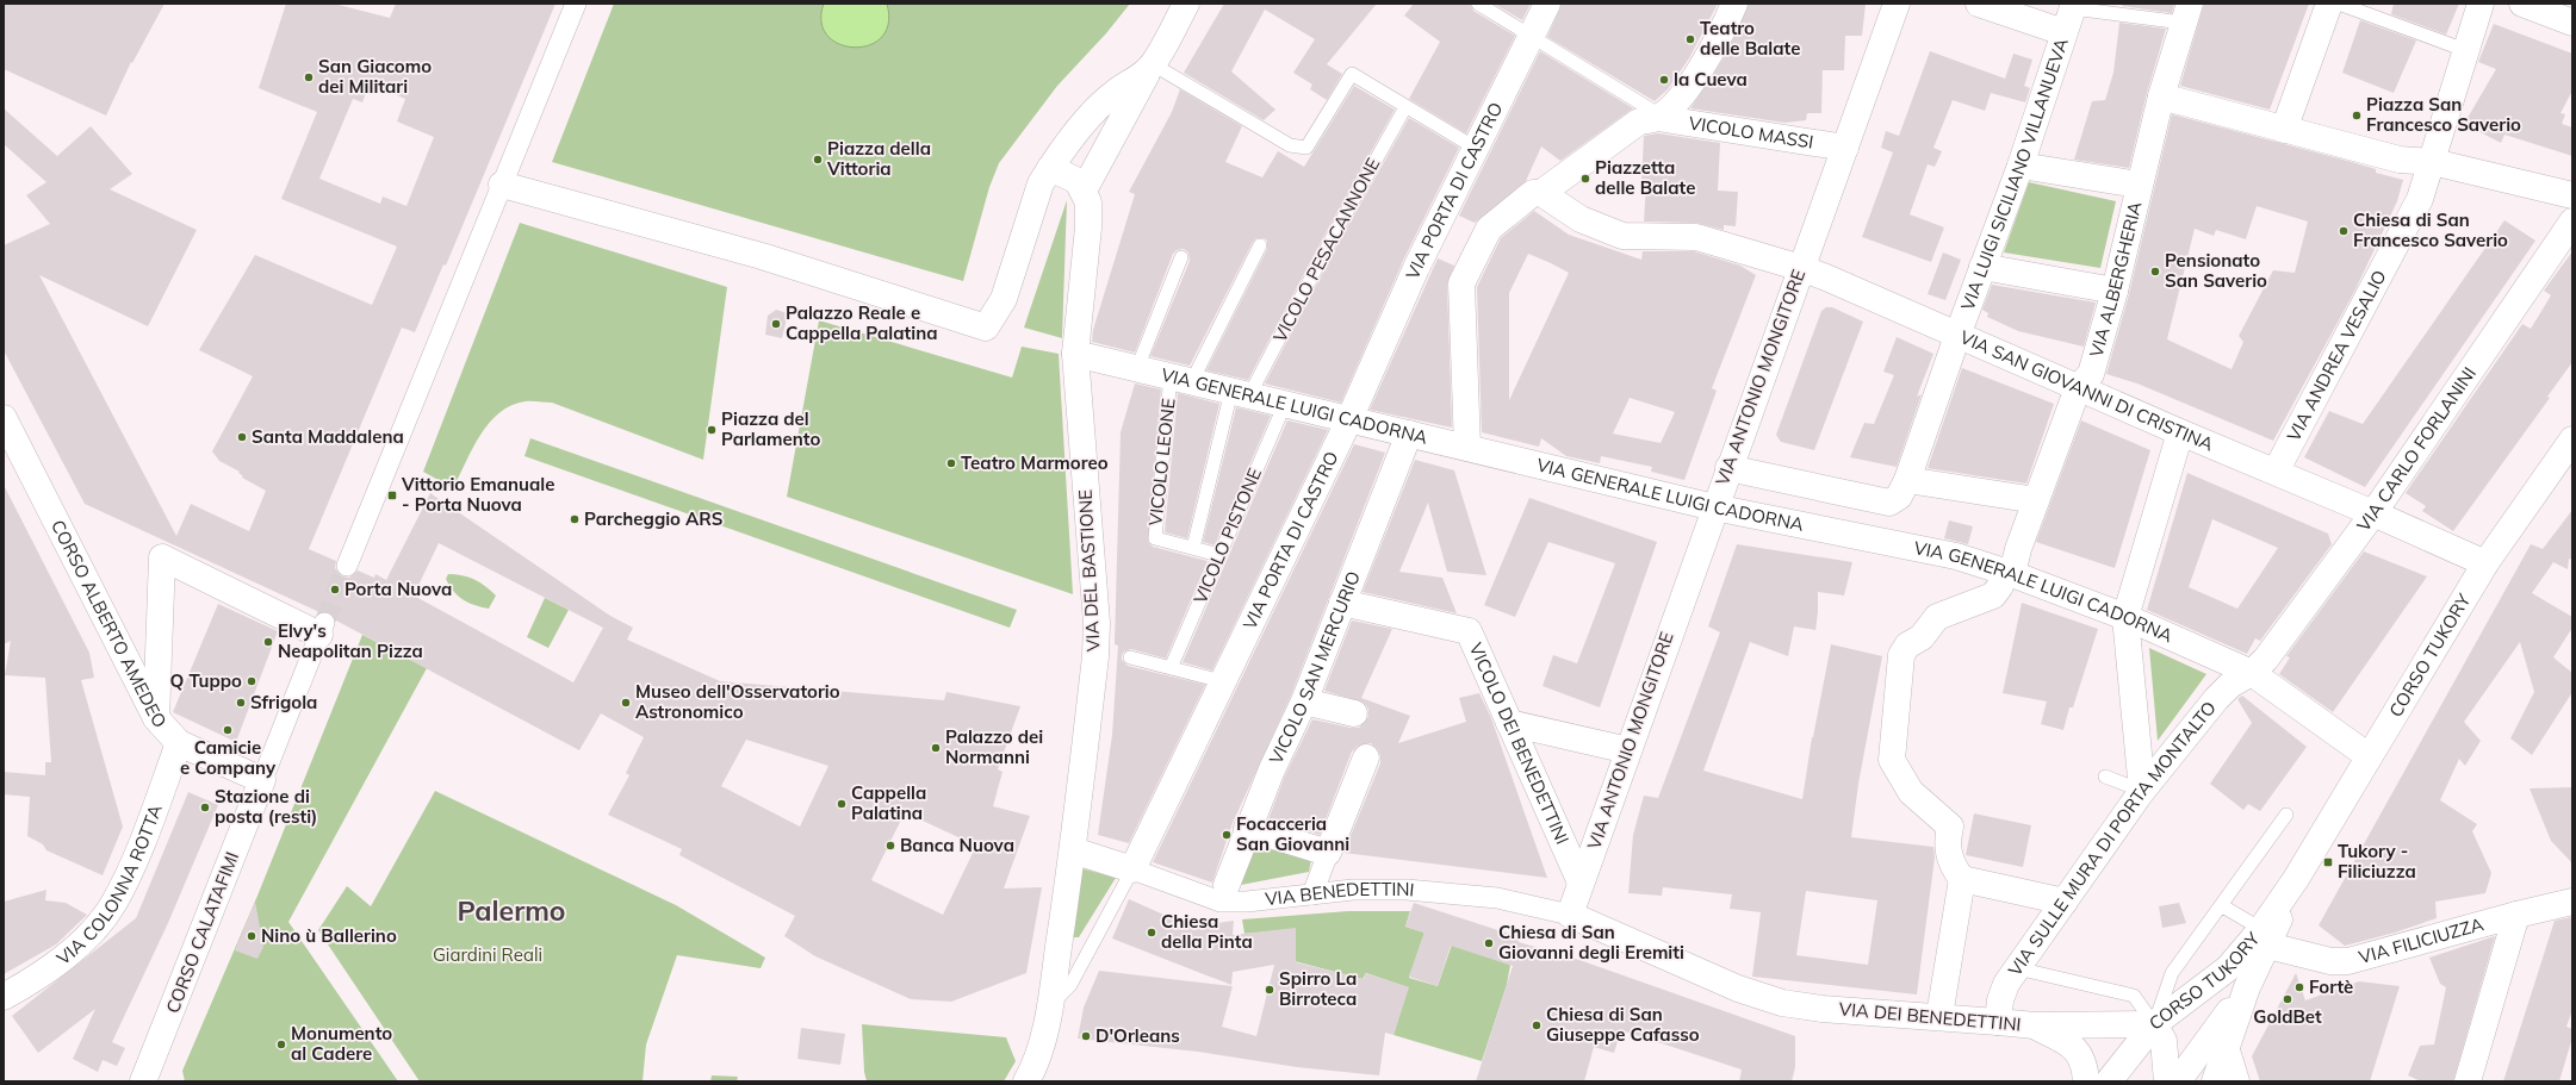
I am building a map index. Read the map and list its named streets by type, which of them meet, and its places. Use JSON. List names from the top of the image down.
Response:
{
  "streets": {
    "street": [
      "VICOLO MASSI",
      "VIA LUIGI SICILIANO VILLANUEVA",
      "VIA PORTA DI CASTRO",
      "VIA ALBERGHERIA",
      "VIA ANDREA VESALIO",
      "VIA ANTONIO MONGITORE",
      "VIA SAN GIOVANNI DI CRISTINA",
      "VIA GENERALE LUIGI CADORNA",
      "VIA CARLO FORLANINI",
      "VIA DEL BASTIONE",
      "CORSO ALBERTO AMEDEO",
      "CORSO TUKORY",
      "VICOLO SAN MERCURIO",
      "VICOLO DEI BENEDETTINI",
      "VIA SULLE MURA DI PORTA MONTALTO",
      "VIA COLONNA ROTTA",
      "VIA BENEDETTINI",
      "CORSO CALATAFIMI",
      "VIA FILICIUZZA",
      "VIA DEI BENEDETTINI"
    ],
    "lane": ["VICOLO PESACANNONE", "VICOLO LEONE", "VICOLO PISTONE"]
  },
  "crossings": [
    ["VICOLO MASSI", "VIA ANTONIO MONGITORE"],
    ["VIA LUIGI SICILIANO VILLANUEVA", "VIA ANTONIO MONGITORE"],
    ["VIA LUIGI SICILIANO VILLANUEVA", "VIA SAN GIOVANNI DI CRISTINA"],
    ["VIA PORTA DI CASTRO", "VIA GENERALE LUIGI CADORNA"],
    ["VIA PORTA DI CASTRO", "VIA BENEDETTINI"],
    ["VICOLO PESACANNONE", "VIA GENERALE LUIGI CADORNA"],
    ["VICOLO PESACANNONE", "VICOLO LEONE"],
    ["VIA ALBERGHERIA", "VIA SAN GIOVANNI DI CRISTINA"],
    ["VIA ALBERGHERIA", "VIA GENERALE LUIGI CADORNA"],
    ["VIA ANDREA VESALIO", "VIA SAN GIOVANNI DI CRISTINA"],
    ["VIA ANTONIO MONGITORE", "VIA SAN GIOVANNI DI CRISTINA"],
    ["VIA ANTONIO MONGITORE", "VIA GENERALE LUIGI CADORNA"],
    ["VIA ANTONIO MONGITORE", "VICOLO DEI BENEDETTINI"],
    ["VIA ANTONIO MONGITORE", "VIA BENEDETTINI"],
    ["VIA ANTONIO MONGITORE", "VIA DEI BENEDETTINI"],
    ["VIA SAN GIOVANNI DI CRISTINA", "VIA CARLO FORLANINI"],
    ["VIA SAN GIOVANNI DI CRISTINA", "CORSO TUKORY"],
    ["VIA GENERALE LUIGI CADORNA", "VIA CARLO FORLANINI"],
    ["VIA GENERALE LUIGI CADORNA", "VICOLO LEONE"],
    ["VIA GENERALE LUIGI CADORNA", "VICOLO PISTONE"],
    ["VIA GENERALE LUIGI CADORNA", "VIA DEL BASTIONE"],
    ["VIA GENERALE LUIGI CADORNA", "CORSO TUKORY"],
    ["VIA GENERALE LUIGI CADORNA", "VICOLO SAN MERCURIO"],
    ["VIA GENERALE LUIGI CADORNA", "VIA SULLE MURA DI PORTA MONTALTO"],
    ["VIA CARLO FORLANINI", "VIA SULLE MURA DI PORTA MONTALTO"],
    ["VICOLO LEONE", "VICOLO PISTONE"],
    ["VIA DEL BASTIONE", "VIA BENEDETTINI"],
    ["CORSO ALBERTO AMEDEO", "VIA COLONNA ROTTA"],
    ["CORSO ALBERTO AMEDEO", "CORSO CALATAFIMI"],
    ["CORSO TUKORY", "VIA FILICIUZZA"],
    ["CORSO TUKORY", "VIA DEI BENEDETTINI"],
    ["VICOLO SAN MERCURIO", "VICOLO DEI BENEDETTINI"],
    ["VICOLO SAN MERCURIO", "VIA BENEDETTINI"],
    ["VIA SULLE MURA DI PORTA MONTALTO", "VIA DEI BENEDETTINI"],
    ["VIA BENEDETTINI", "VIA DEI BENEDETTINI"]
  ],
  "districts": ["Palermo"],
  "parks": ["Giardini Reali"],
  "places": {
    "other": [
      "Teatro delle Balate",
      "San Giacomo dei Militari",
      "la Cueva",
      "Piazza San Francesco Saverio",
      "Piazza della Vittoria",
      "Piazzetta delle Balate",
      "Chiesa di San Francesco Saverio",
      "Pensionato San Saverio",
      "Palazzo Reale e Cappella Palatina",
      "Piazza del Parlamento",
      "Santa Maddalena",
      "Teatro Marmoreo",
      "Parcheggio ARS",
      "Porta Nuova",
      "Elvy's Neapolitan Pizza",
      "Q Tuppo",
      "Sfrigola",
      "Museo dell'Osservatorio Astronomico",
      "Camicie e Company",
      "Palazzo dei Normanni",
      "Cappella Palatina",
      "Stazione di posta (resti)",
      "Focacceria San Giovanni",
      "Banca Nuova",
      "Chiesa della Pinta",
      "Nino ù Ballerino",
      "Chiesa di San Giovanni degli Eremiti",
      "Fortè",
      "Spirro La Birroteca",
      "GoldBet",
      "Chiesa di San Giuseppe Cafasso",
      "D'Orleans",
      "Monumento al Cadere"
    ],
    "transit": ["Vittorio Emanuale - Porta Nuova", "Tukory - Filiciuzza"]
  }
}
